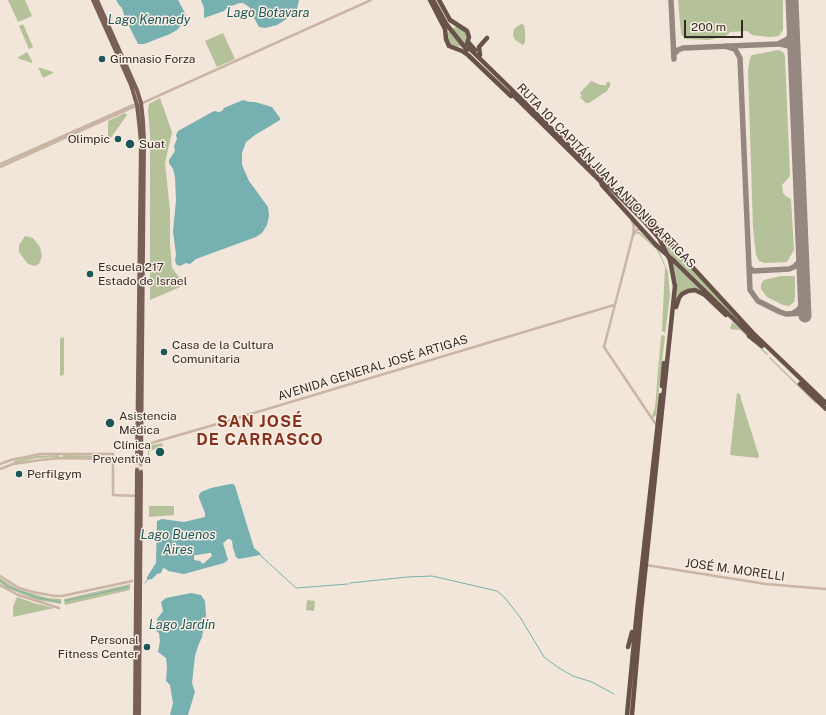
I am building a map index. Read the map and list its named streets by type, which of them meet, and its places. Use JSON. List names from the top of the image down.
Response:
{
  "streets": {
    "highway": ["RUTA 101 CAPITÁN JUAN ANTONIO ARTIGAS"],
    "street": ["AVENIDA GENERAL JOSÉ ARTIGAS", "JOSÉ M. MORELLI"]
  },
  "districts": ["SAN JOSÉ DE CARRASCO"],
  "water": [
    "Lago Botavara",
    "Lago Kennedy",
    "Lago Buenos Aires",
    "Lago Jardín"
  ],
  "places": [
    "Gimnasio Forza",
    "Olimpic",
    "Suat",
    "Escuela 217 Estado de Israel",
    "Casa de la Cultura Comunitaria",
    "Asistencia Médica",
    "Clínica Preventiva",
    "Perfilgym",
    "Personal Fitness Center"
  ],
  "scale_bar": "200 m"
}
